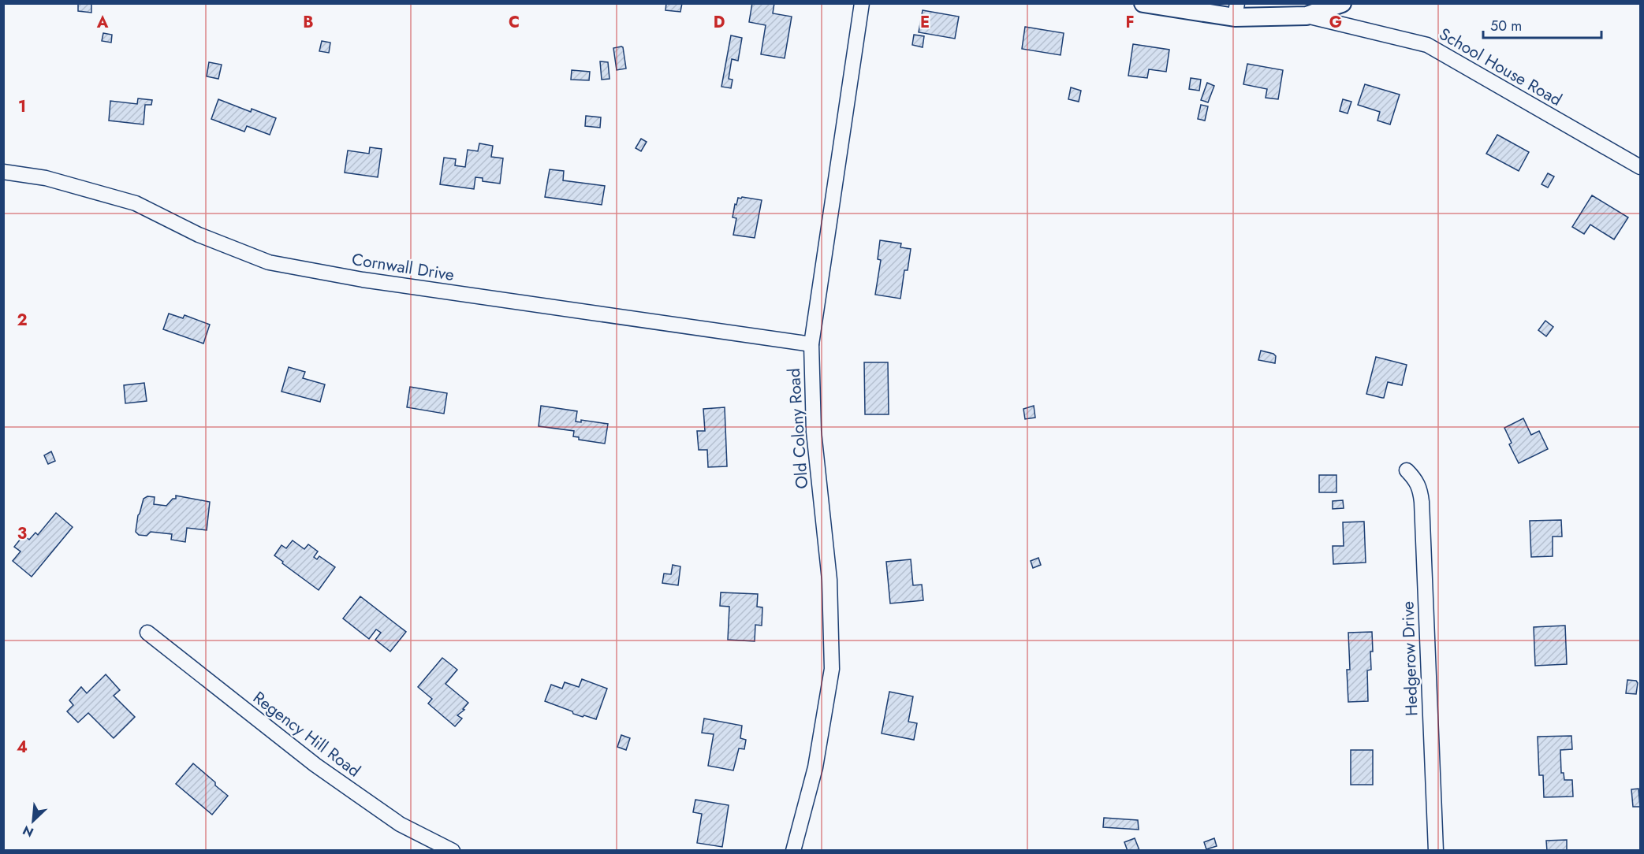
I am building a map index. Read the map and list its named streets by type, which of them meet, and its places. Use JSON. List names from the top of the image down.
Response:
{
  "streets": {
    "street": [
      "School House Road",
      "Cornwall Drive",
      "Old Colony Road",
      "Hedgerow Drive",
      "Regency Hill Road"
    ]
  },
  "crossings": [
    ["Cornwall Drive", "Old Colony Road"]
  ],
  "scale_bar": "50 m",
  "north": "bottom left",
  "grid": {
    "columns": [
      "A",
      "B",
      "C",
      "D",
      "E",
      "F",
      "G"
    ],
    "rows": [
      "1",
      "2",
      "3",
      "4"
    ]
  }
}
